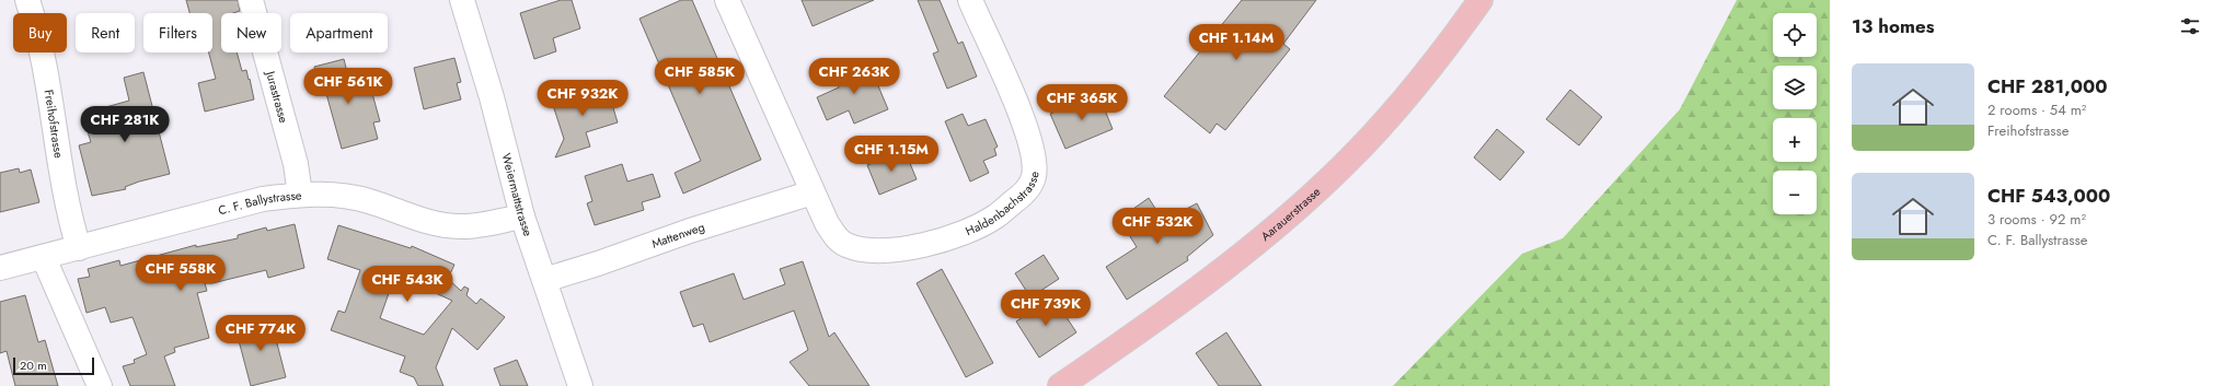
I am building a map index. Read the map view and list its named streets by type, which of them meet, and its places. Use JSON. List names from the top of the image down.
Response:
{
  "streets": {
    "main road": ["Aarauerstrasse"],
    "street": [
      "Jurastrasse",
      "Freihofstrasse",
      "Weiermattstrasse",
      "Haldenbachstrasse",
      "C. F. Ballystrasse",
      "Mattenweg"
    ]
  },
  "crossings": [
    ["Jurastrasse", "C. F. Ballystrasse"],
    ["Freihofstrasse", "C. F. Ballystrasse"],
    ["Weiermattstrasse", "C. F. Ballystrasse"],
    ["Weiermattstrasse", "Mattenweg"],
    ["Haldenbachstrasse", "Mattenweg"]
  ],
  "scale_bar": "20 m",
  "page": {
    "heading": "13 homes",
    "map_buttons": ["+", "−"],
    "chip": [
      "Buy",
      "Rent",
      "Filters",
      "New",
      "Apartment"
    ],
    "price": [
      "CHF 1.14M",
      "CHF 585K",
      "CHF 263K",
      "CHF 561K",
      "CHF 932K",
      "CHF 365K",
      "CHF 281K",
      "CHF 1.15M",
      "CHF 532K",
      "CHF 558K",
      "CHF 543K",
      "CHF 739K",
      "CHF 774K"
    ],
    "list": [
      {
        "name": "CHF 281,000",
        "note": "2 rooms · 54 m² · Freihofstrasse"
      },
      {
        "name": "CHF 543,000",
        "note": "3 rooms · 92 m² · C. F. Ballystrasse"
      }
    ],
    "scale": "20 m"
  }
}
